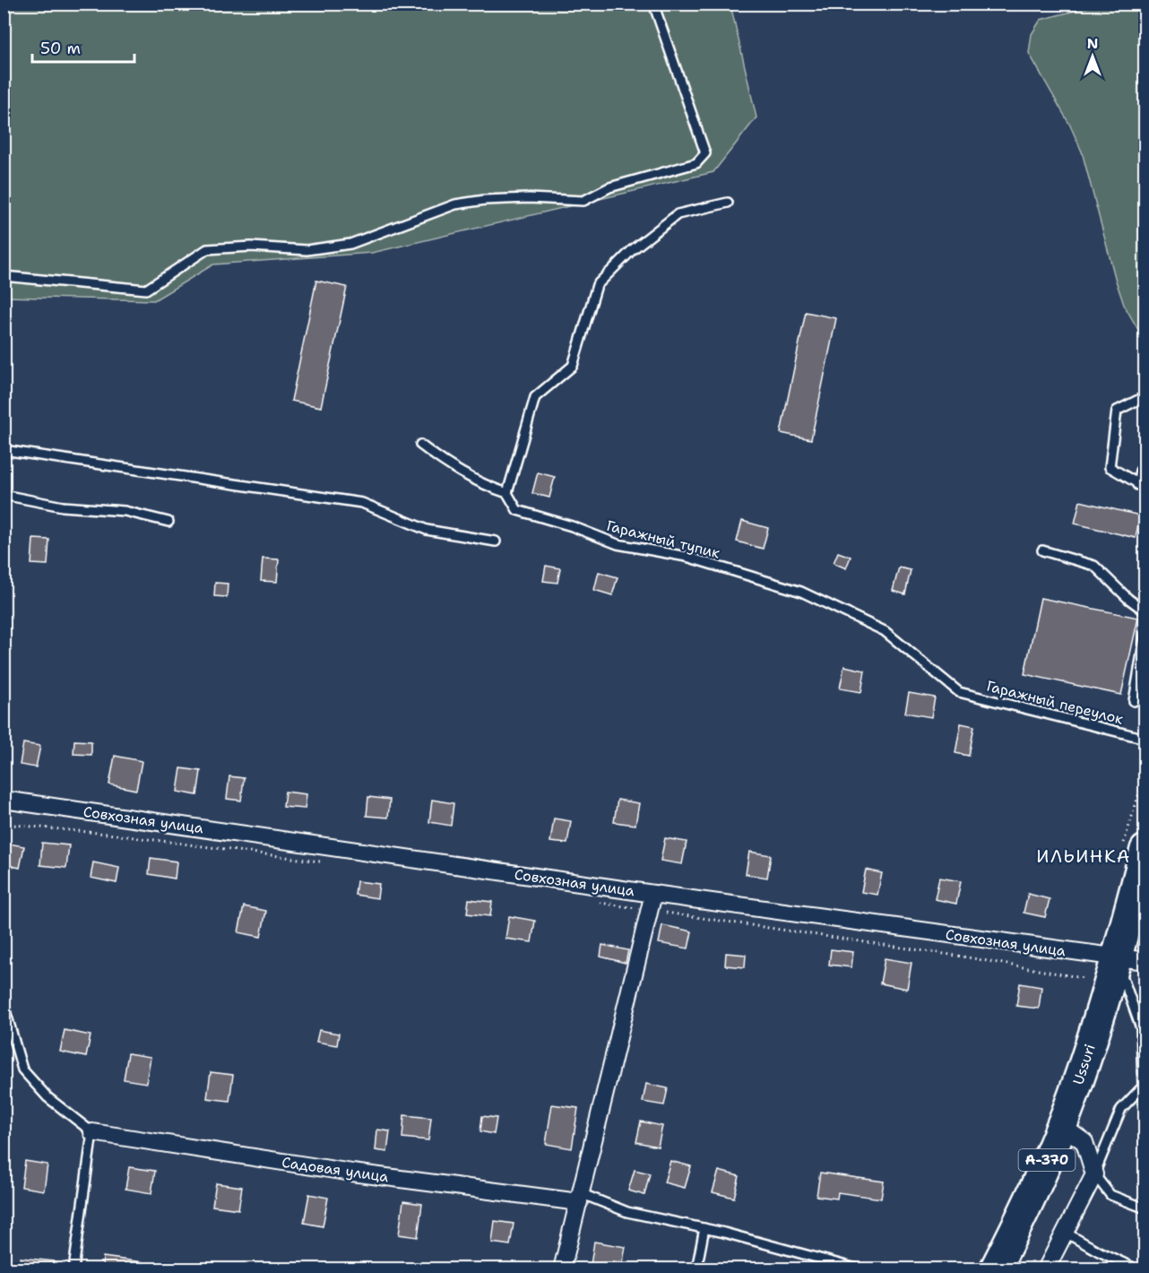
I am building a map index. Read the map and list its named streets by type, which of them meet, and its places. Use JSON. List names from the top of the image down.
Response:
{
  "streets": {
    "highway": ["Ussuri", "А-370"],
    "street": ["Совхозная улица", "Садовая улица"],
    "lane": ["Гаражный тупик", "Гаражный переулок"]
  },
  "crossings": [
    ["Гаражный тупик", "Гаражный переулок"],
    ["Совхозная улица", "Ussuri"]
  ],
  "districts": ["ИЛЬИНКА"],
  "scale_bar": "50 m",
  "north": "top"
}
